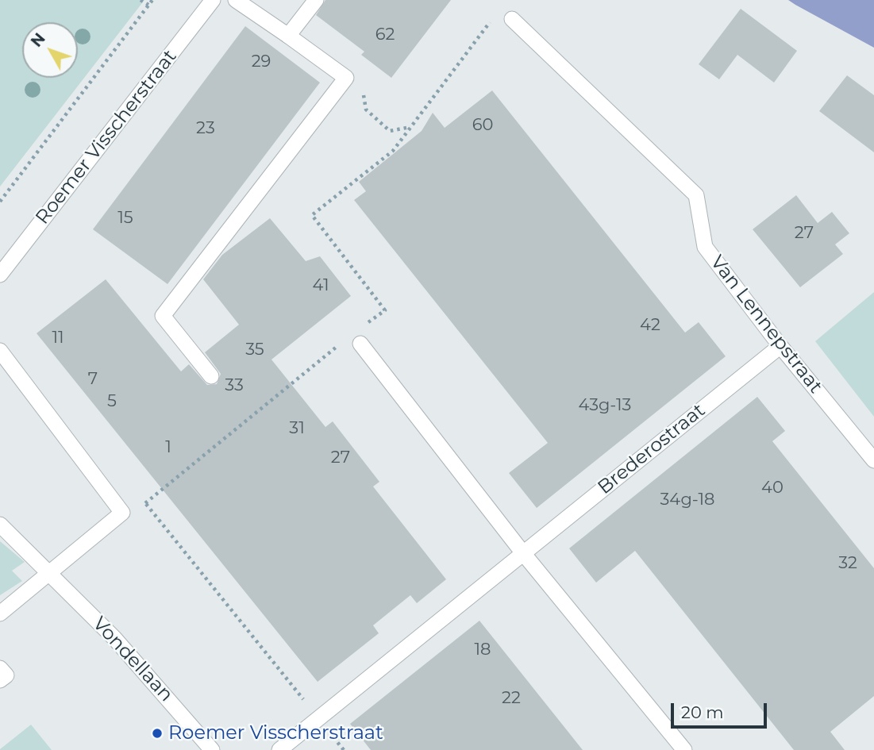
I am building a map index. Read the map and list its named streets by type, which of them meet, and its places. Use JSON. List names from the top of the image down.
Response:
{
  "streets": {
    "street": [
      "Roemer Visscherstraat",
      "Van Lennepstraat",
      "Brederostraat",
      "Vondellaan"
    ]
  },
  "crossings": [
    ["Van Lennepstraat", "Brederostraat"]
  ],
  "places": ["Roemer Visscherstraat"],
  "house_numbers": [
    "62",
    "29",
    "60",
    "23",
    "15",
    "27",
    "41",
    "42",
    "11",
    "35",
    "7",
    "33",
    "5",
    "43g-13",
    "31",
    "1",
    "27",
    "40",
    "34g-18",
    "32",
    "18",
    "22"
  ],
  "scale_bar": "20 m",
  "north": "top left"
}
